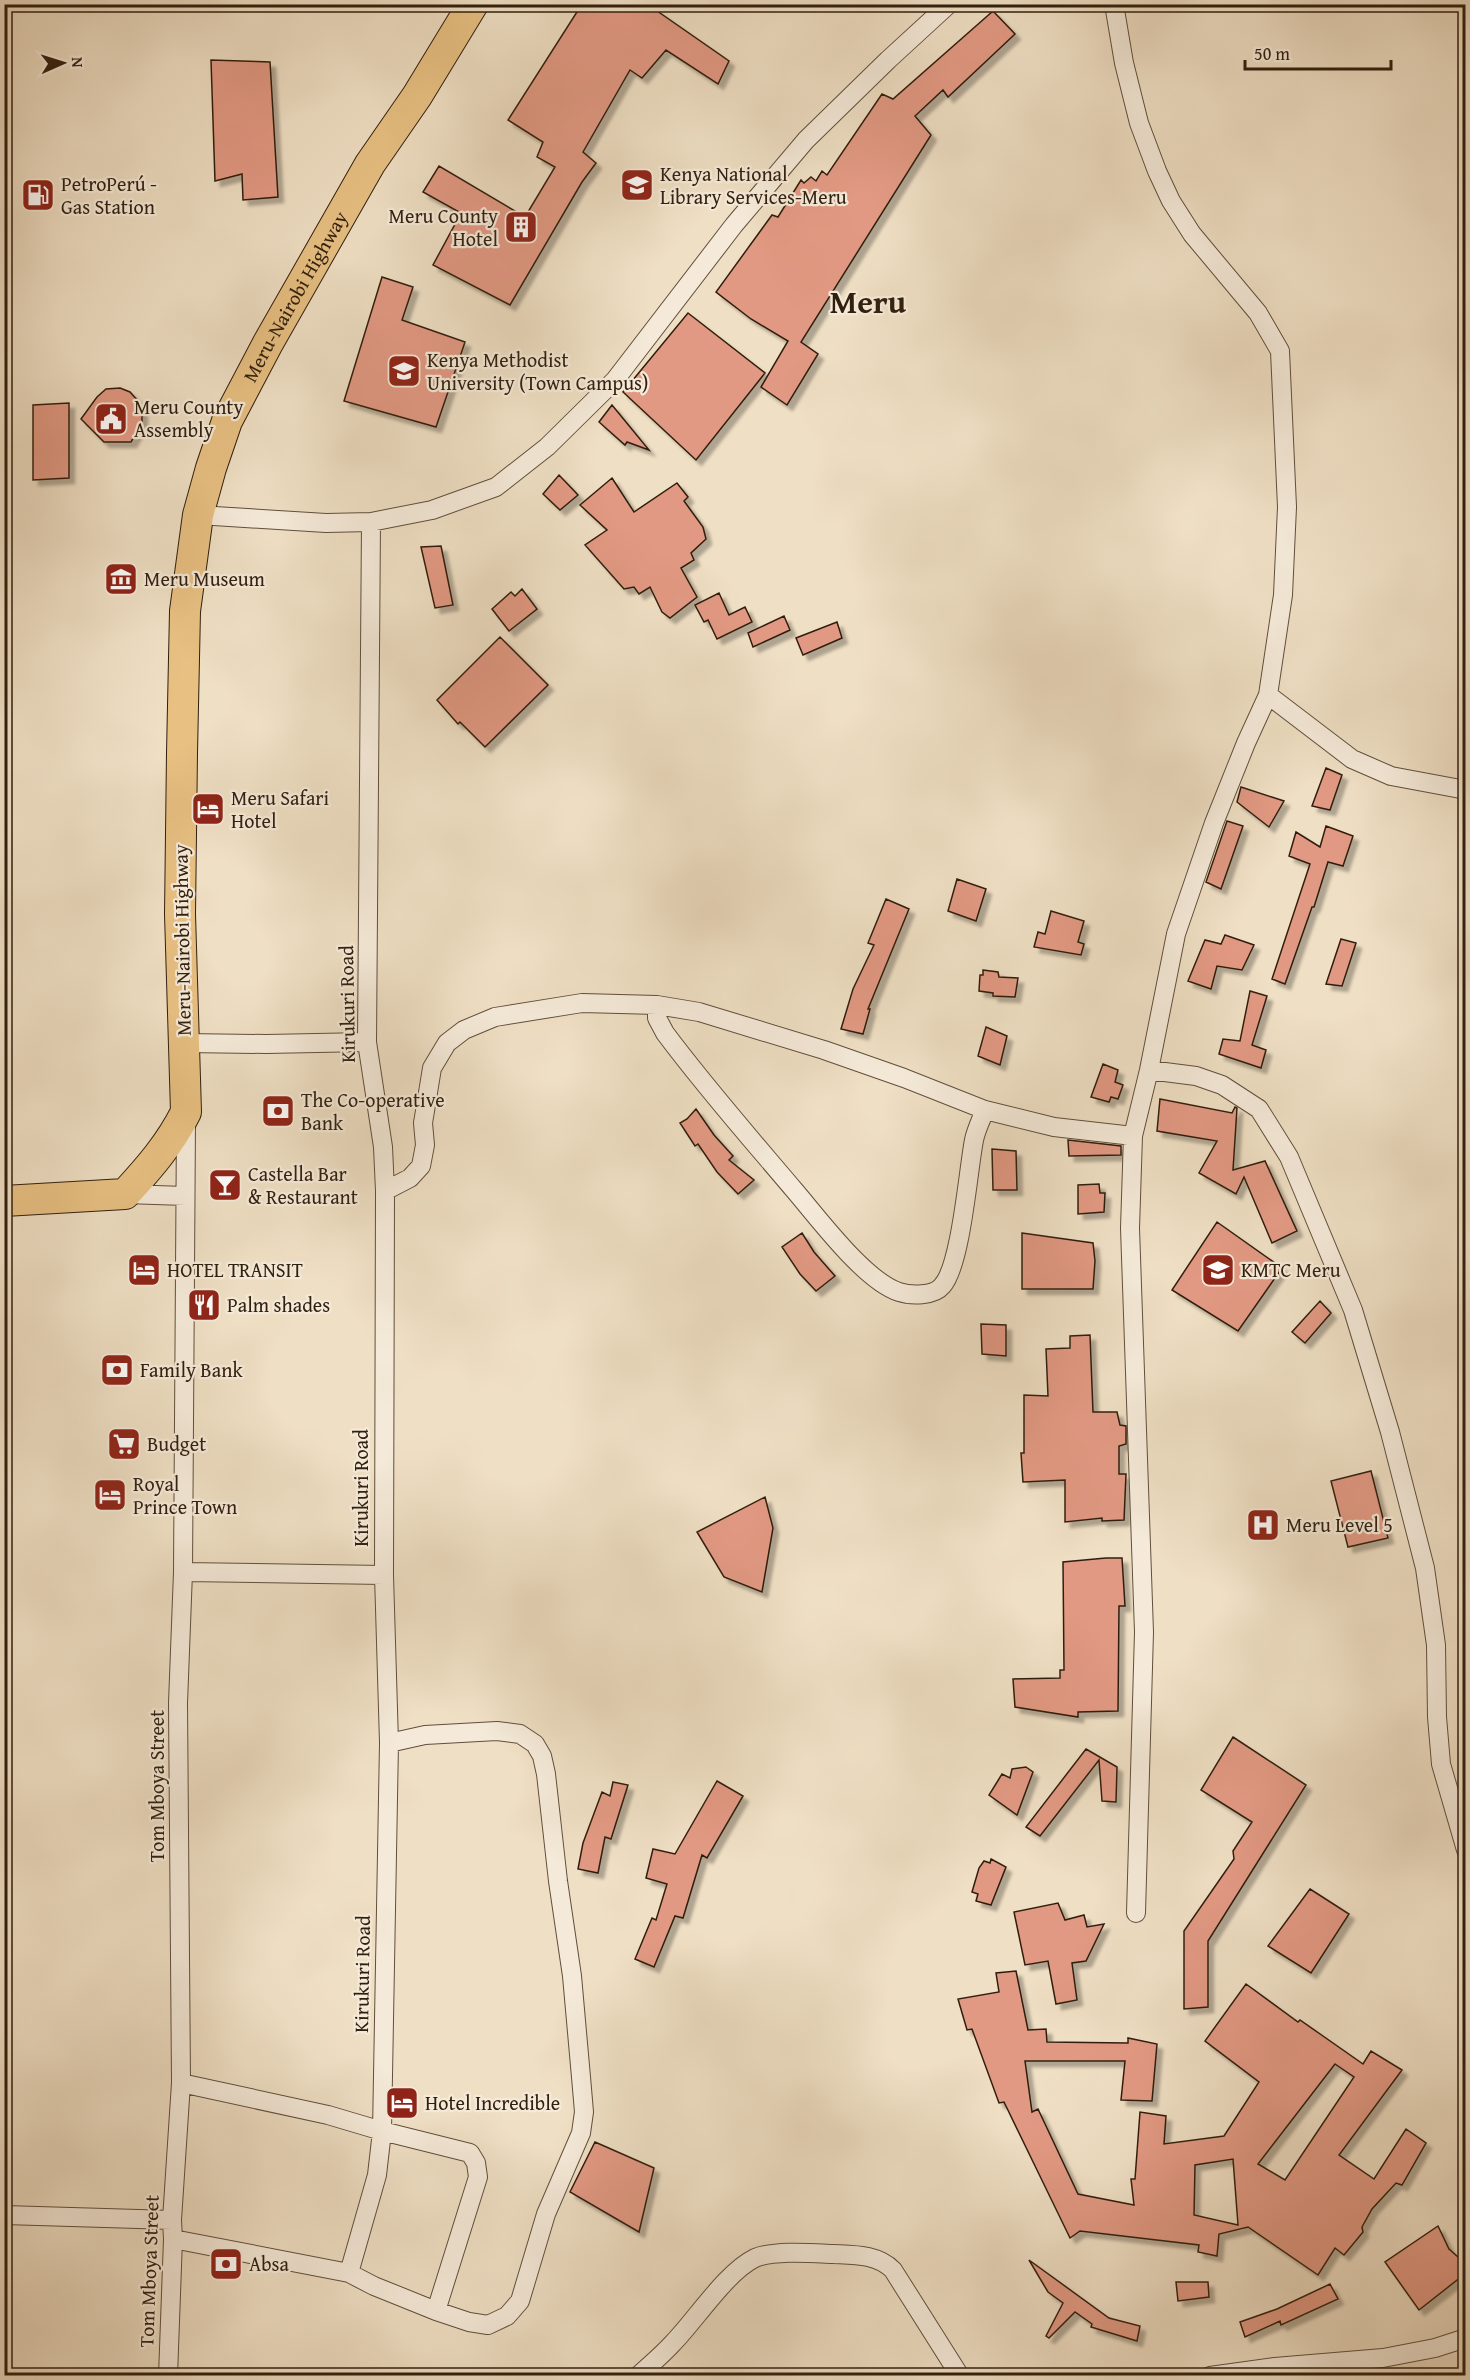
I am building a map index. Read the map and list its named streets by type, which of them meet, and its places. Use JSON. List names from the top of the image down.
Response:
{
  "streets": {
    "highway": ["Meru-Nairobi Highway"],
    "street": ["Kirukuri Road", "Tom Mboya Street"]
  },
  "crossings": [
    ["Meru-Nairobi Highway", "Tom Mboya Street"]
  ],
  "districts": ["Meru"],
  "places": {
    "school or university": ["Kenya National Library Services-Meru", "Kenya Methodist University (Town Campus)", "KMTC Meru"],
    "fuel station": ["PetroPerú - Gas Station"],
    "building": ["Meru County Hotel"],
    "public building": ["Meru County Assembly"],
    "museum": ["Meru Museum"],
    "hotel": [
      "Meru Safari Hotel",
      "HOTEL TRANSIT",
      "Royal Prince Town",
      "Hotel Incredible"
    ],
    "bank": ["The Co-operative Bank", "Family Bank", "Absa"],
    "bar": ["Castella Bar & Restaurant"],
    "restaurant": ["Palm shades"],
    "supermarket": ["Budget"],
    "hospital": ["Meru Level 5"]
  },
  "scale_bar": "50 m",
  "north": "right"
}
